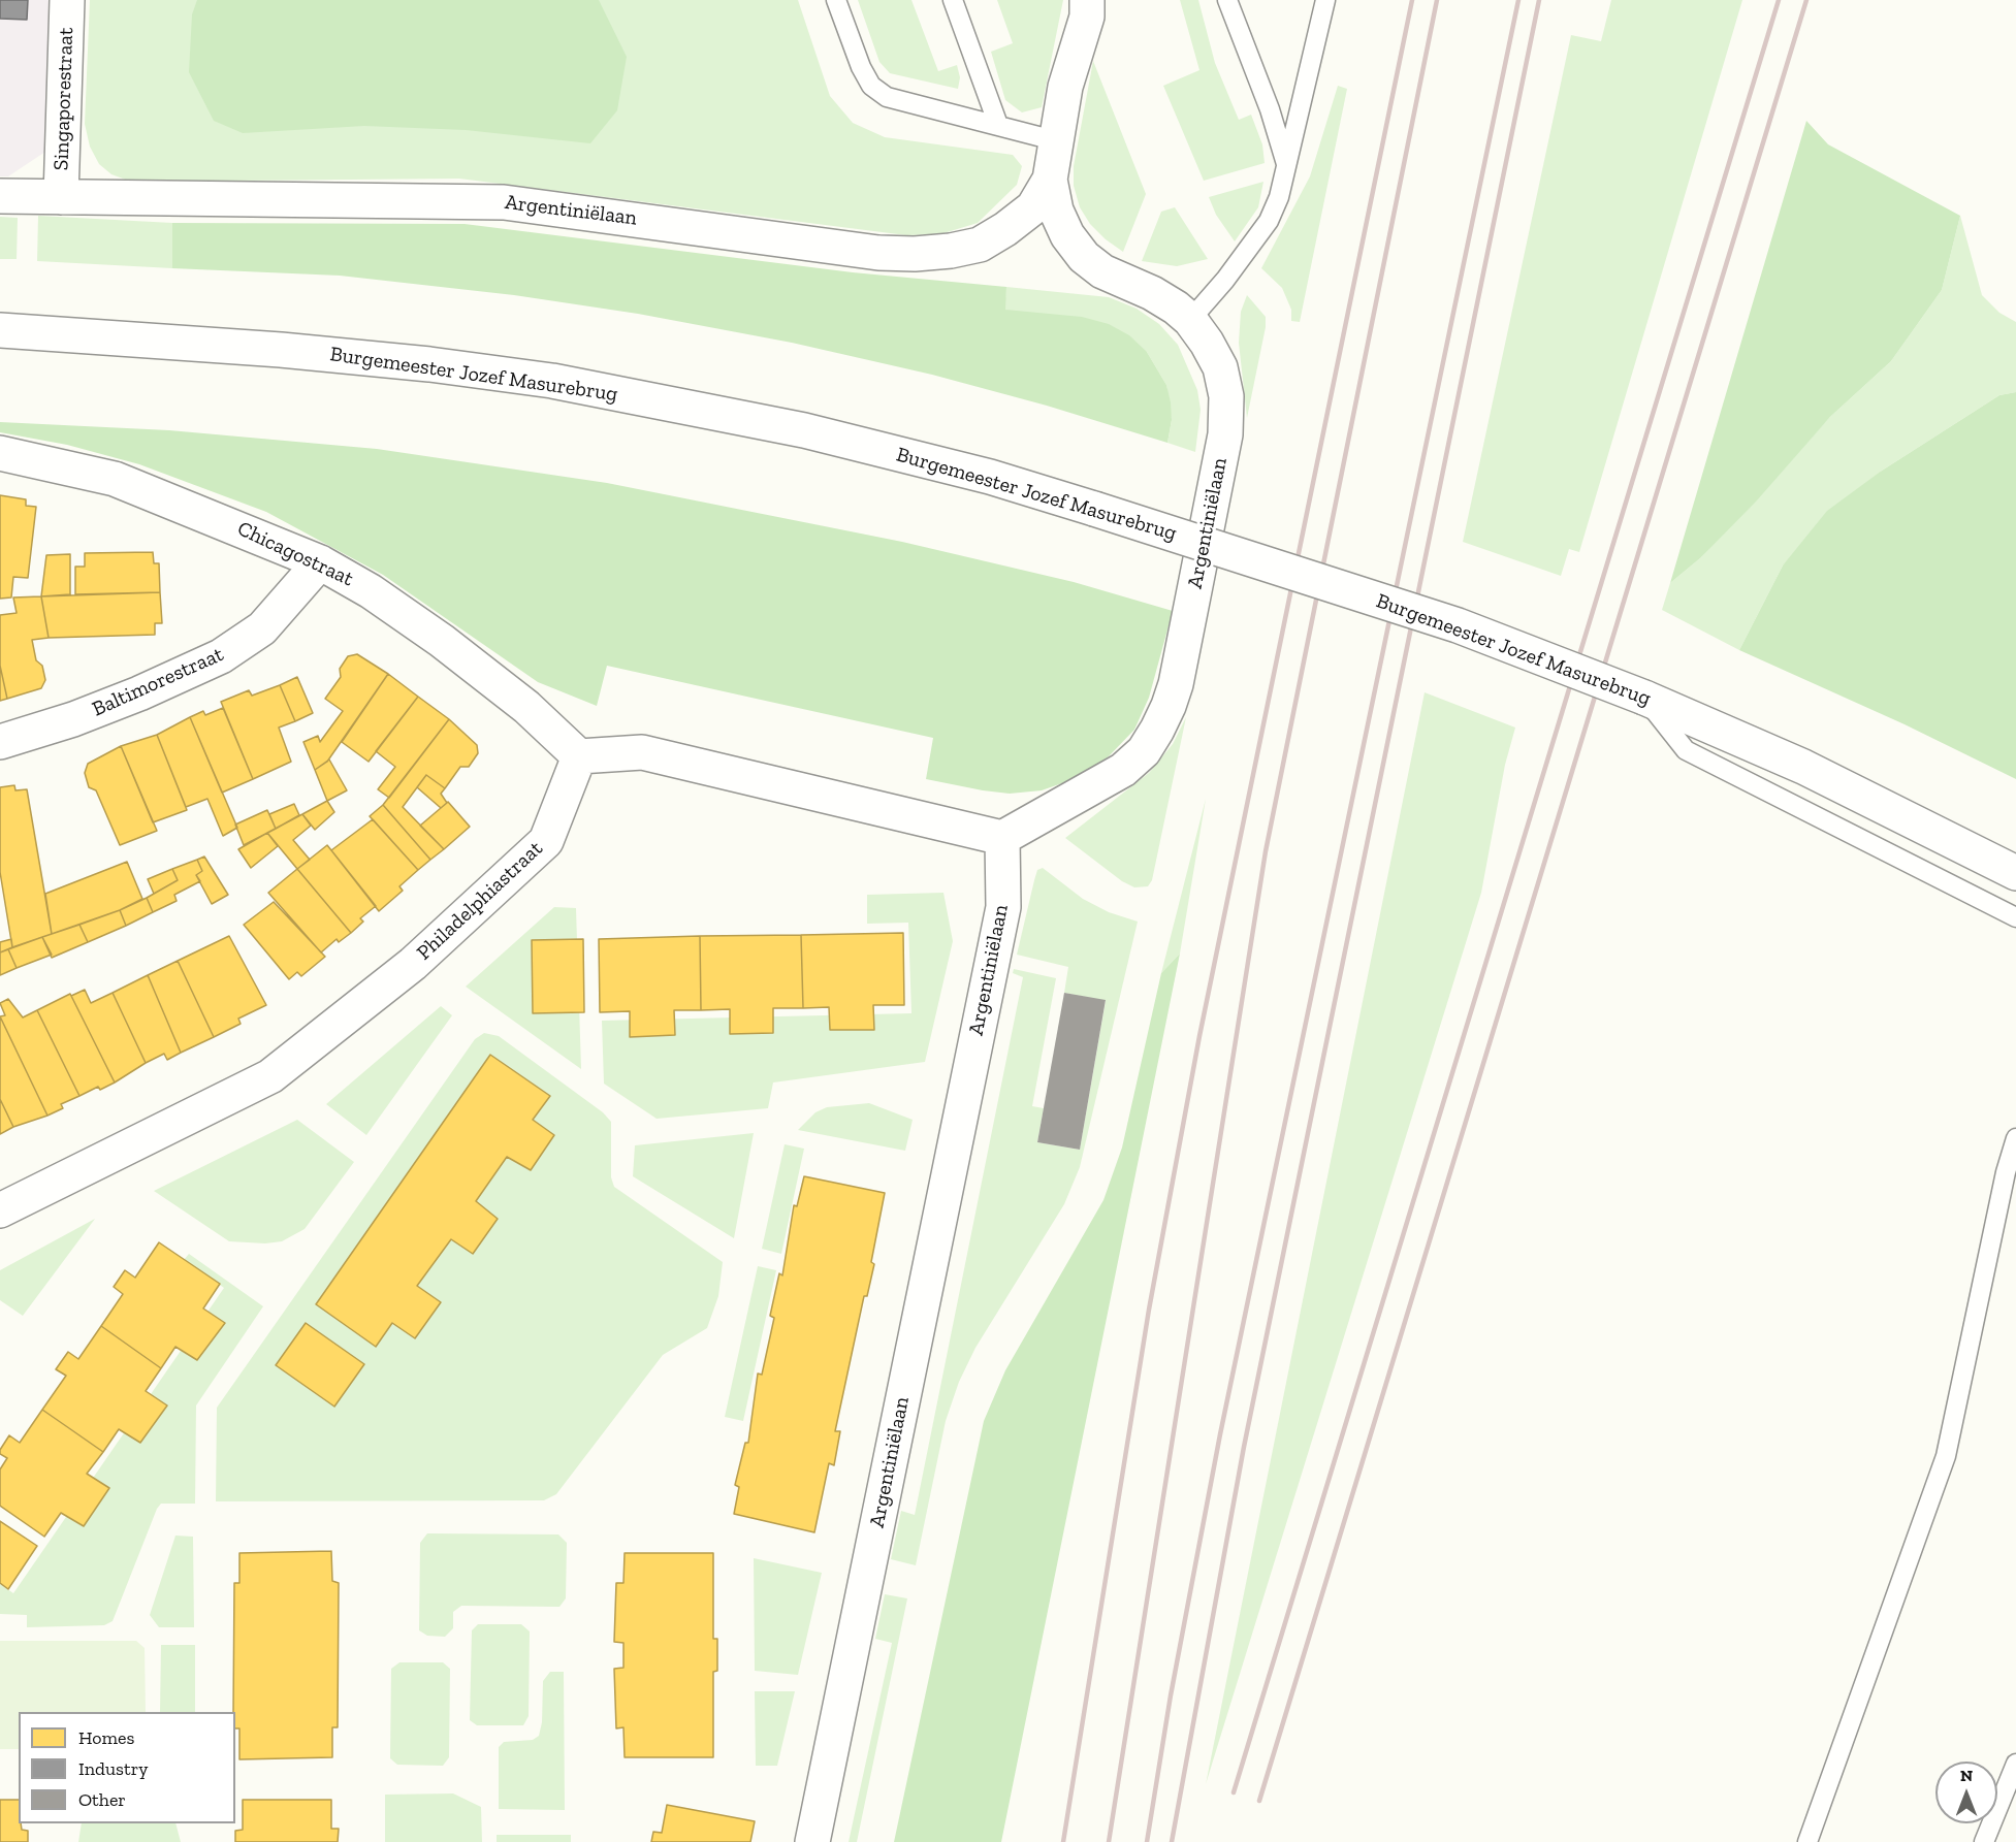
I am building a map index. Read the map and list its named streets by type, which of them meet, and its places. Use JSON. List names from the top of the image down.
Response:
{
  "streets": {
    "street": [
      "Singaporestraat",
      "Argentiniëlaan",
      "Burgemeester Jozef Masurebrug",
      "Chicagostraat",
      "Baltimorestraat",
      "Philadelphiastraat"
    ]
  },
  "crossings": [
    ["Singaporestraat", "Argentiniëlaan"],
    ["Chicagostraat", "Baltimorestraat"],
    ["Chicagostraat", "Philadelphiastraat"]
  ],
  "legend": ["Homes", "Industry", "Other"],
  "north": "top"
}
